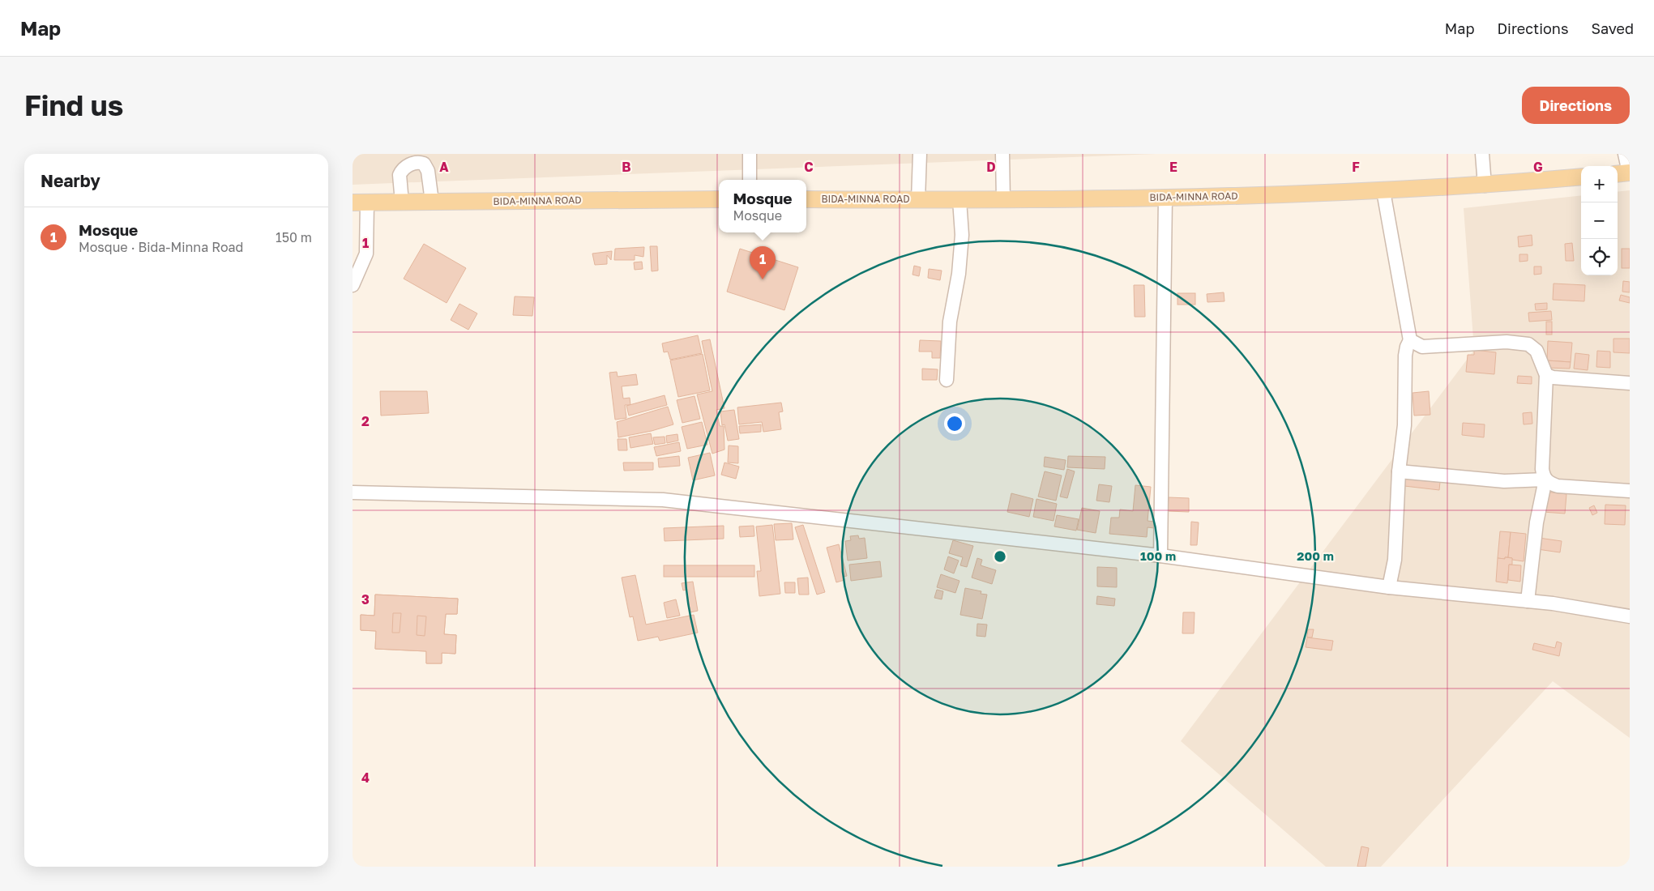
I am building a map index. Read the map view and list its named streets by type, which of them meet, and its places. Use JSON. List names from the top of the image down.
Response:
{
  "streets": {
    "main road": ["BIDA-MINNA ROAD"]
  },
  "page": {
    "header": "Map",
    "nav": ["Map", "Directions", "Saved"],
    "buttons": "Directions",
    "title": "Find us",
    "heading": "Nearby",
    "map_buttons": ["+", "−"],
    "popup": ["Mosque", "Mosque"],
    "list": [
      {
        "mark": "1",
        "name": "Mosque",
        "note": "Mosque · Bida-Minna Road",
        "value": "150 m"
      }
    ],
    "pins": "1"
  },
  "grid": {
    "columns": [
      "A",
      "B",
      "C",
      "D",
      "E",
      "F",
      "G"
    ],
    "rows": [
      "1",
      "2",
      "3",
      "4"
    ]
  },
  "rings": ["100 m", "200 m"]
}
